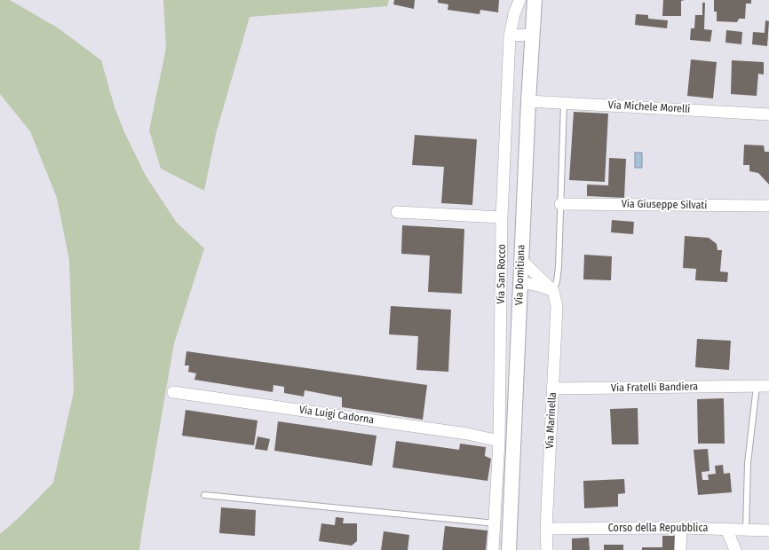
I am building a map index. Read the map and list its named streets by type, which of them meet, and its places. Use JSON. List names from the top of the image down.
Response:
{
  "streets": {
    "street": [
      "Via Michele Morelli",
      "Via Giuseppe Silvati",
      "Via San Rocco",
      "Via Domitiana",
      "Via Fratelli Bandiera",
      "Via Luigi Cadorna",
      "Via Marinella",
      "Corso della Repubblica"
    ]
  },
  "crossings": [
    ["Via Michele Morelli", "Via Domitiana"],
    ["Via Michele Morelli", "Via Marinella"],
    ["Via Giuseppe Silvati", "Via Marinella"],
    ["Via San Rocco", "Via Luigi Cadorna"],
    ["Via Fratelli Bandiera", "Via Marinella"],
    ["Via Marinella", "Corso della Repubblica"]
  ]
}
